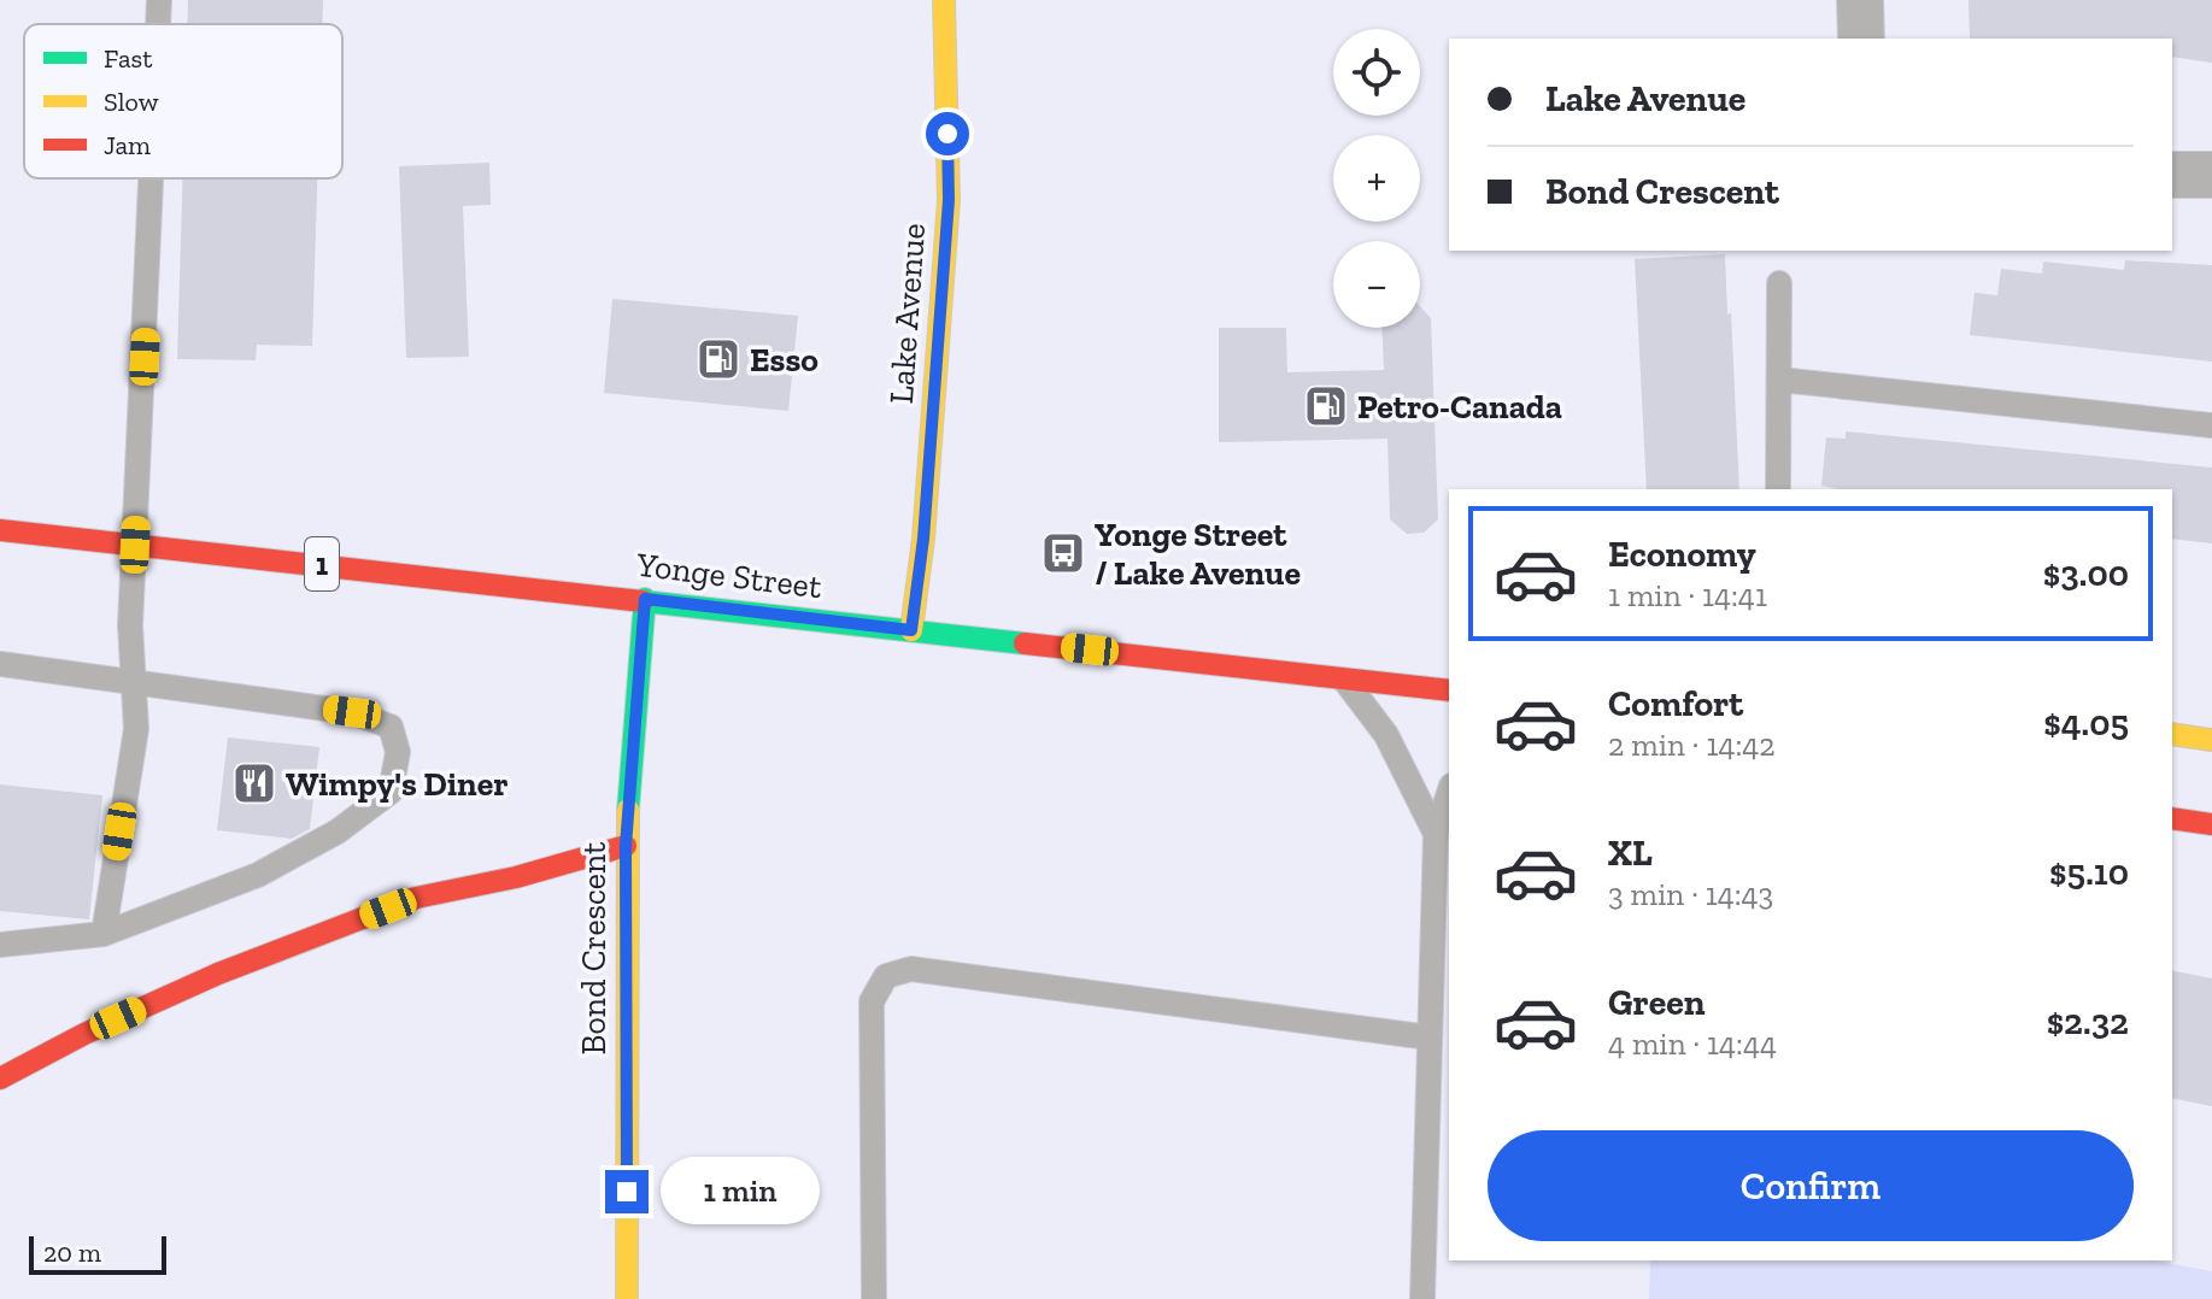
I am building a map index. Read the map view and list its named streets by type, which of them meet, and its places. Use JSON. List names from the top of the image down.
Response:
{
  "streets": {
    "street": [
      "Lake Avenue",
      "1",
      "Yonge Street",
      "Bond Crescent"
    ]
  },
  "crossings": [
    ["Lake Avenue", "Yonge Street"],
    ["Yonge Street", "Bond Crescent"]
  ],
  "places": {
    "fuel station": ["Esso", "Petro-Canada"],
    "bus stop": ["Yonge Street / Lake Avenue"],
    "restaurant": ["Wimpy's Diner"]
  },
  "legend": ["Fast", "Slow", "Jam"],
  "scale_bar": "20 m",
  "page": {
    "map_buttons": ["+", "−"],
    "banner": ["Lake Avenue", "Bond Crescent"],
    "list": [
      {
        "name": "Economy",
        "note": "1 min · 14:41",
        "value": "$3.00"
      },
      {
        "name": "Comfort",
        "note": "2 min · 14:42",
        "value": "$4.05"
      },
      {
        "name": "XL",
        "note": "3 min · 14:43",
        "value": "$5.10"
      },
      {
        "name": "Green",
        "note": "4 min · 14:44",
        "value": "$2.32"
      }
    ],
    "buttons": "Confirm",
    "bubble": "1 min",
    "scale": "20 m"
  }
}
